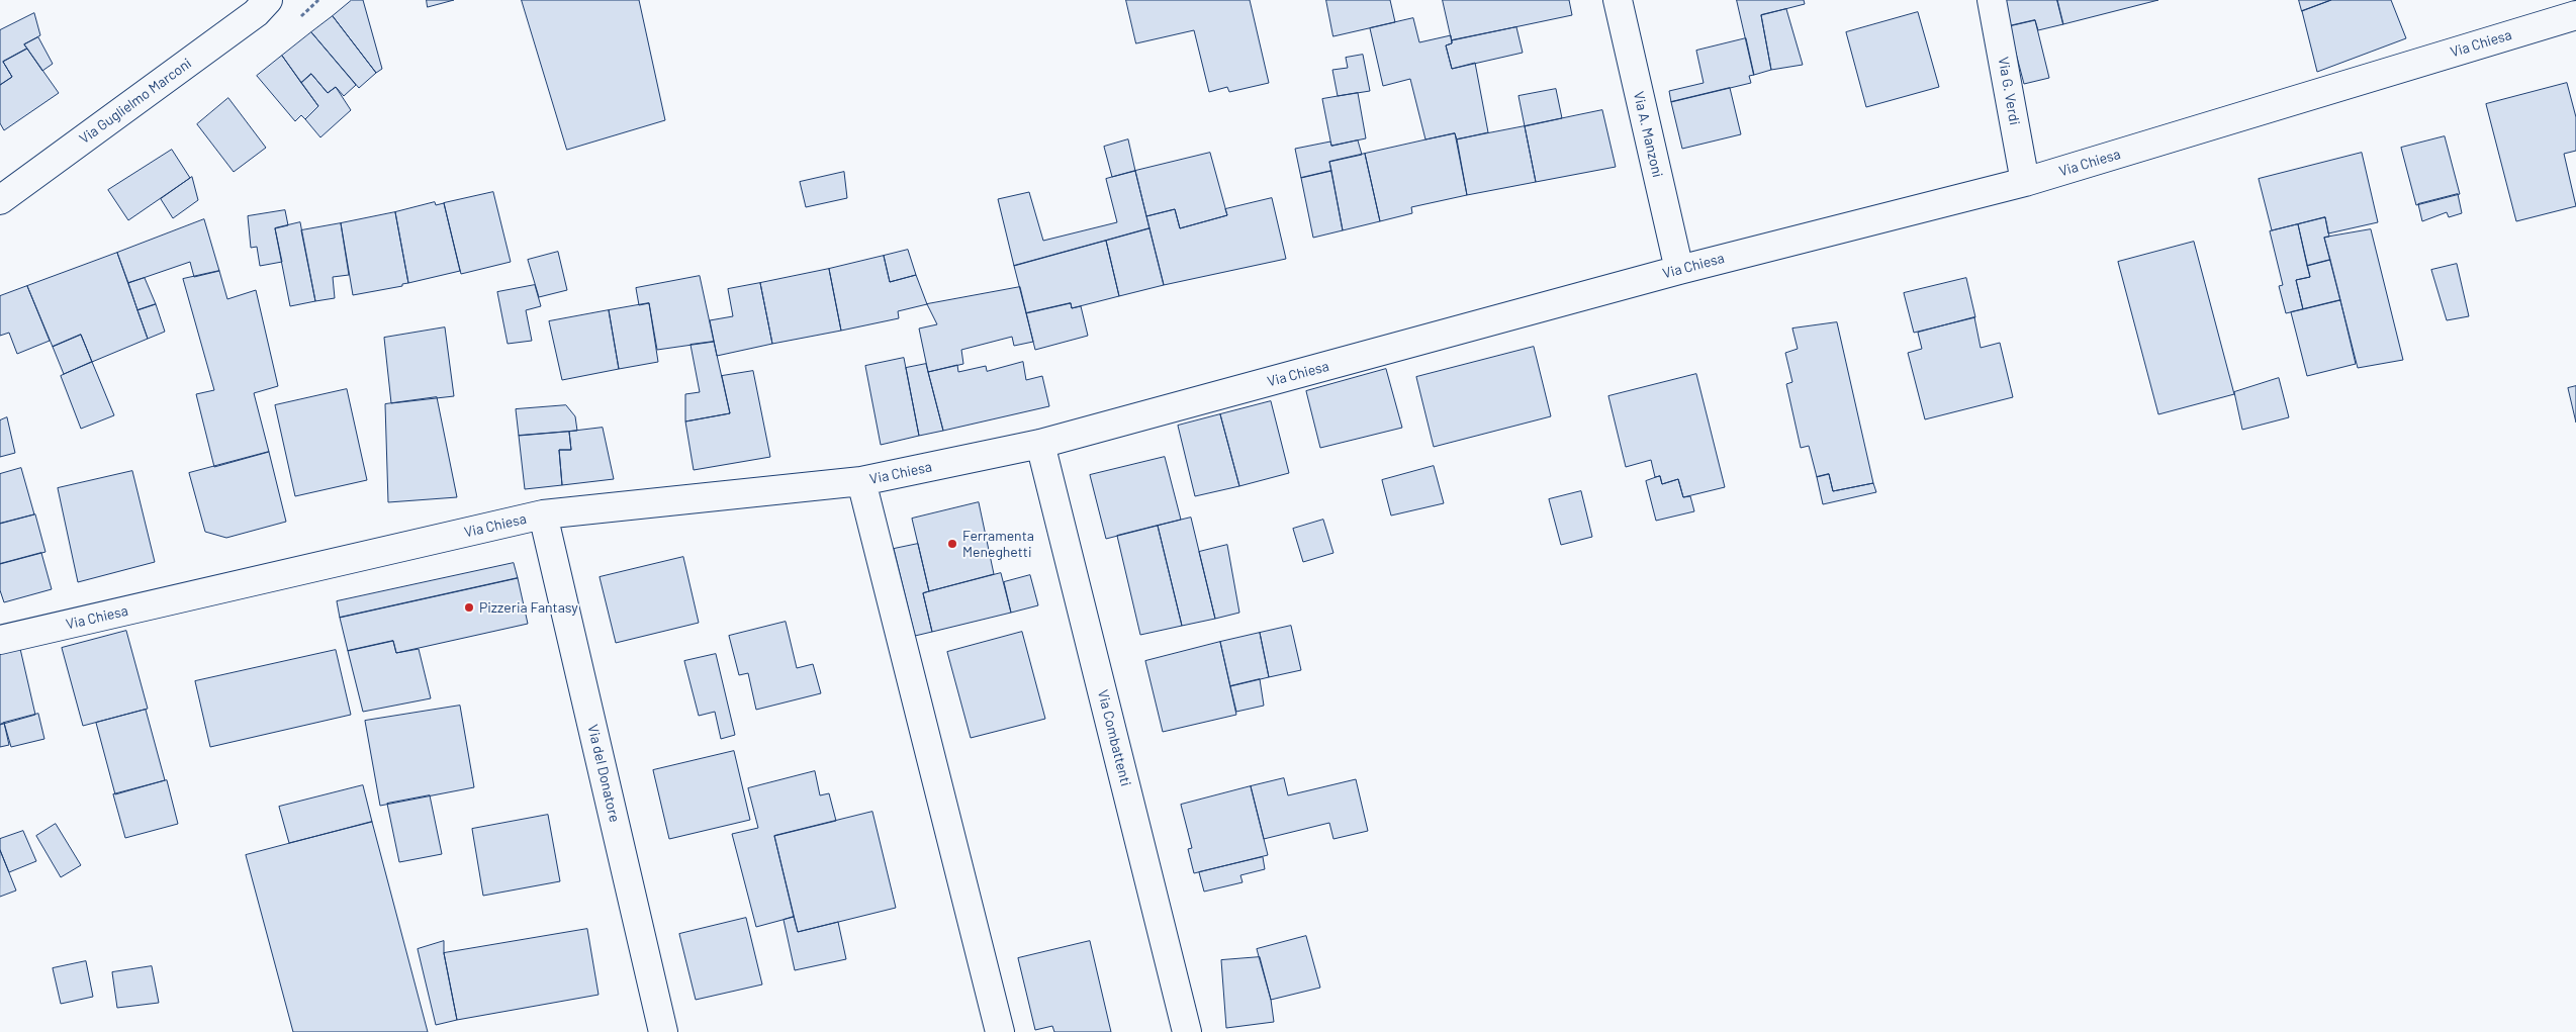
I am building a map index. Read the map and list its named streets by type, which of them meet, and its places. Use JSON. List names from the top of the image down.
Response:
{
  "streets": {
    "street": [
      "Via Chiesa",
      "Via G. Verdi",
      "Via Guglielmo Marconi",
      "Via A. Manzoni",
      "Via Combattenti",
      "Via del Donatore"
    ]
  },
  "crossings": [
    ["Via Chiesa", "Via G. Verdi"],
    ["Via Chiesa", "Via A. Manzoni"],
    ["Via Chiesa", "Via Combattenti"],
    ["Via Chiesa", "Via del Donatore"]
  ],
  "places": ["Ferramenta Meneghetti", "Pizzeria Fantasy"]
}
